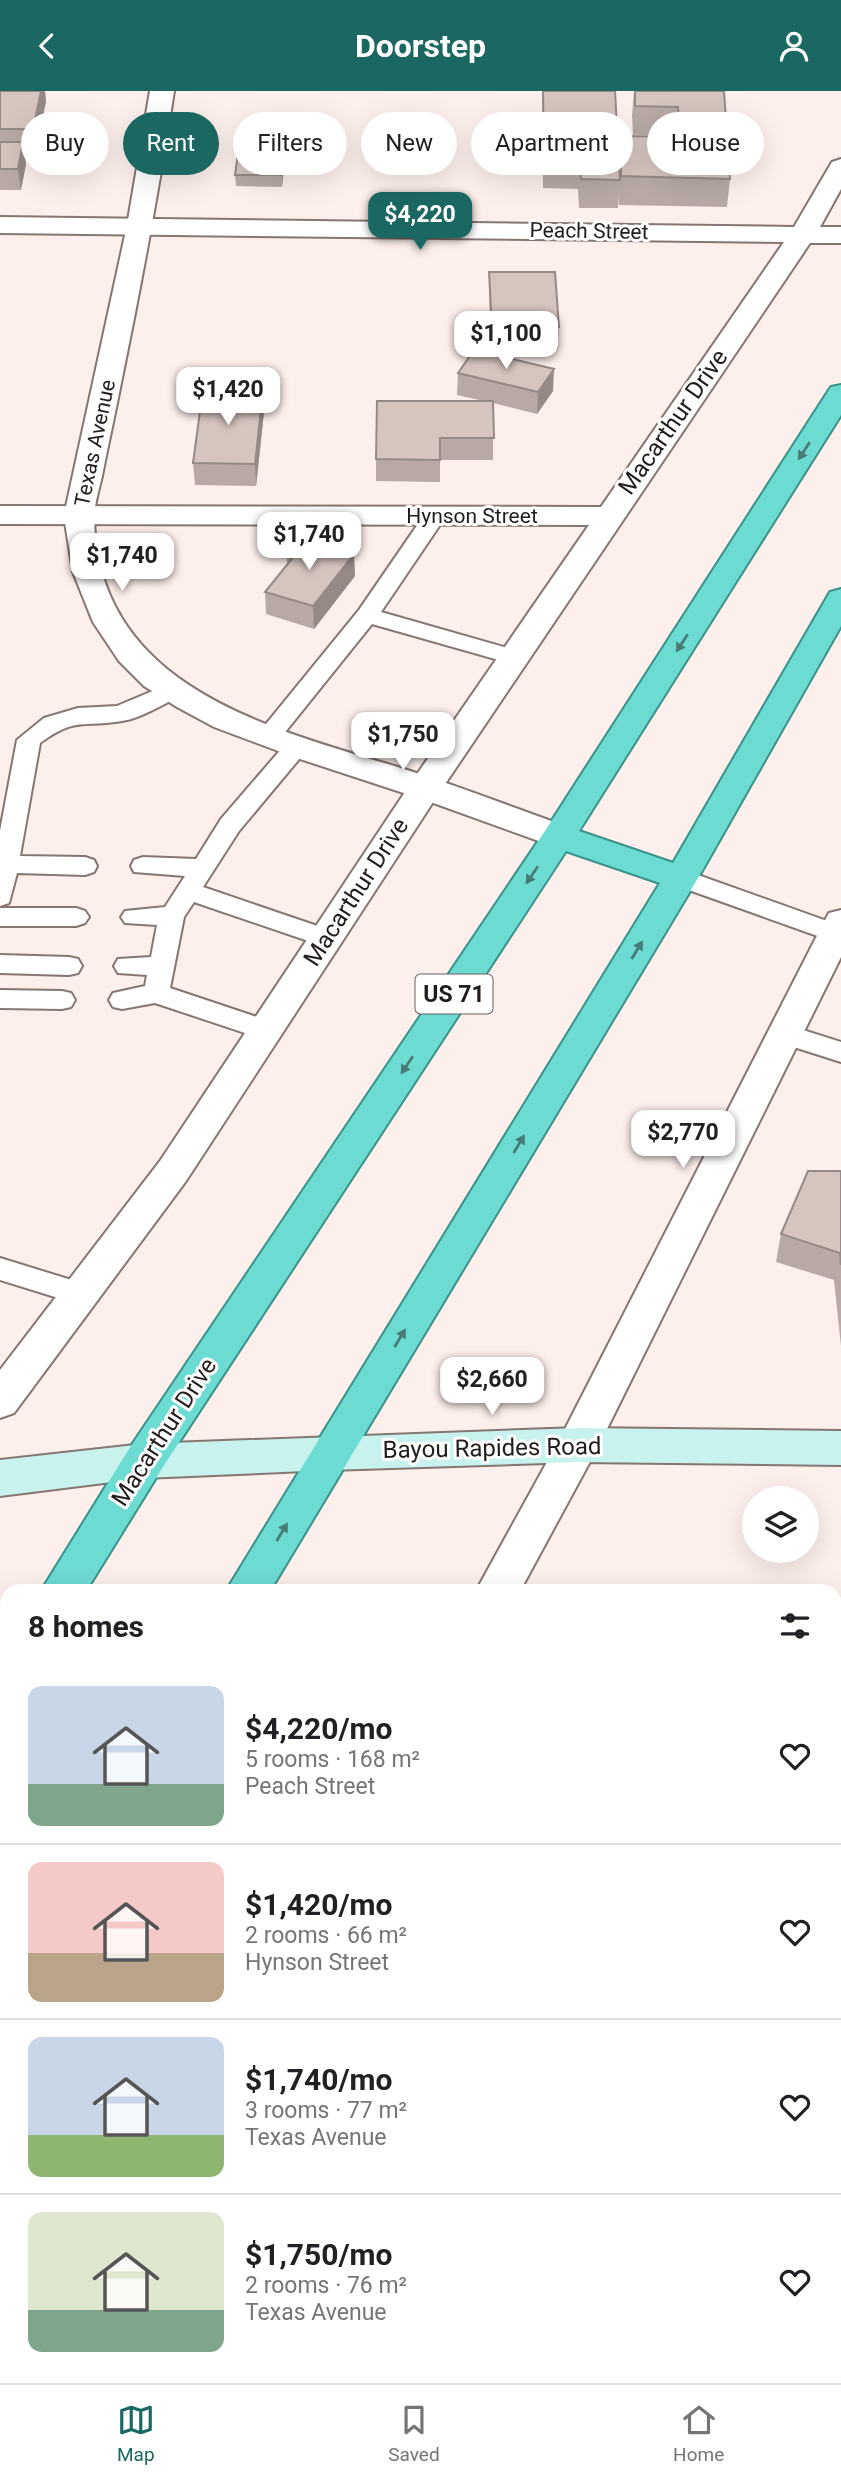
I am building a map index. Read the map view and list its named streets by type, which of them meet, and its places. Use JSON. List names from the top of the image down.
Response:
{
  "streets": {
    "highway": ["Macarthur Drive", "US 71"],
    "main road": ["Bayou Rapides Road"],
    "street": ["Peach Street", "Texas Avenue", "Hynson Street"]
  },
  "crossings": [
    ["Peach Street", "Macarthur Drive"],
    ["Peach Street", "Texas Avenue"],
    ["Macarthur Drive", "Texas Avenue"],
    ["Macarthur Drive", "Hynson Street"],
    ["Macarthur Drive", "Bayou Rapides Road"],
    ["Texas Avenue", "Hynson Street"]
  ],
  "page": {
    "header": "Doorstep",
    "chip": [
      "Buy",
      "Rent",
      "Filters",
      "New",
      "Apartment",
      "House"
    ],
    "price": [
      "$4,220",
      "$1,100",
      "$1,420",
      "$1,740",
      "$1,740",
      "$1,750",
      "$2,770",
      "$2,660"
    ],
    "heading": "8 homes",
    "list": [
      {
        "name": "$4,220/mo",
        "note": "5 rooms · 168 m² · Peach Street"
      },
      {
        "name": "$1,420/mo",
        "note": "2 rooms · 66 m² · Hynson Street"
      },
      {
        "name": "$1,740/mo",
        "note": "3 rooms · 77 m² · Texas Avenue"
      },
      {
        "name": "$1,750/mo",
        "note": "2 rooms · 76 m² · Texas Avenue"
      }
    ],
    "tabs": ["Map", "Saved", "Home"]
  }
}
